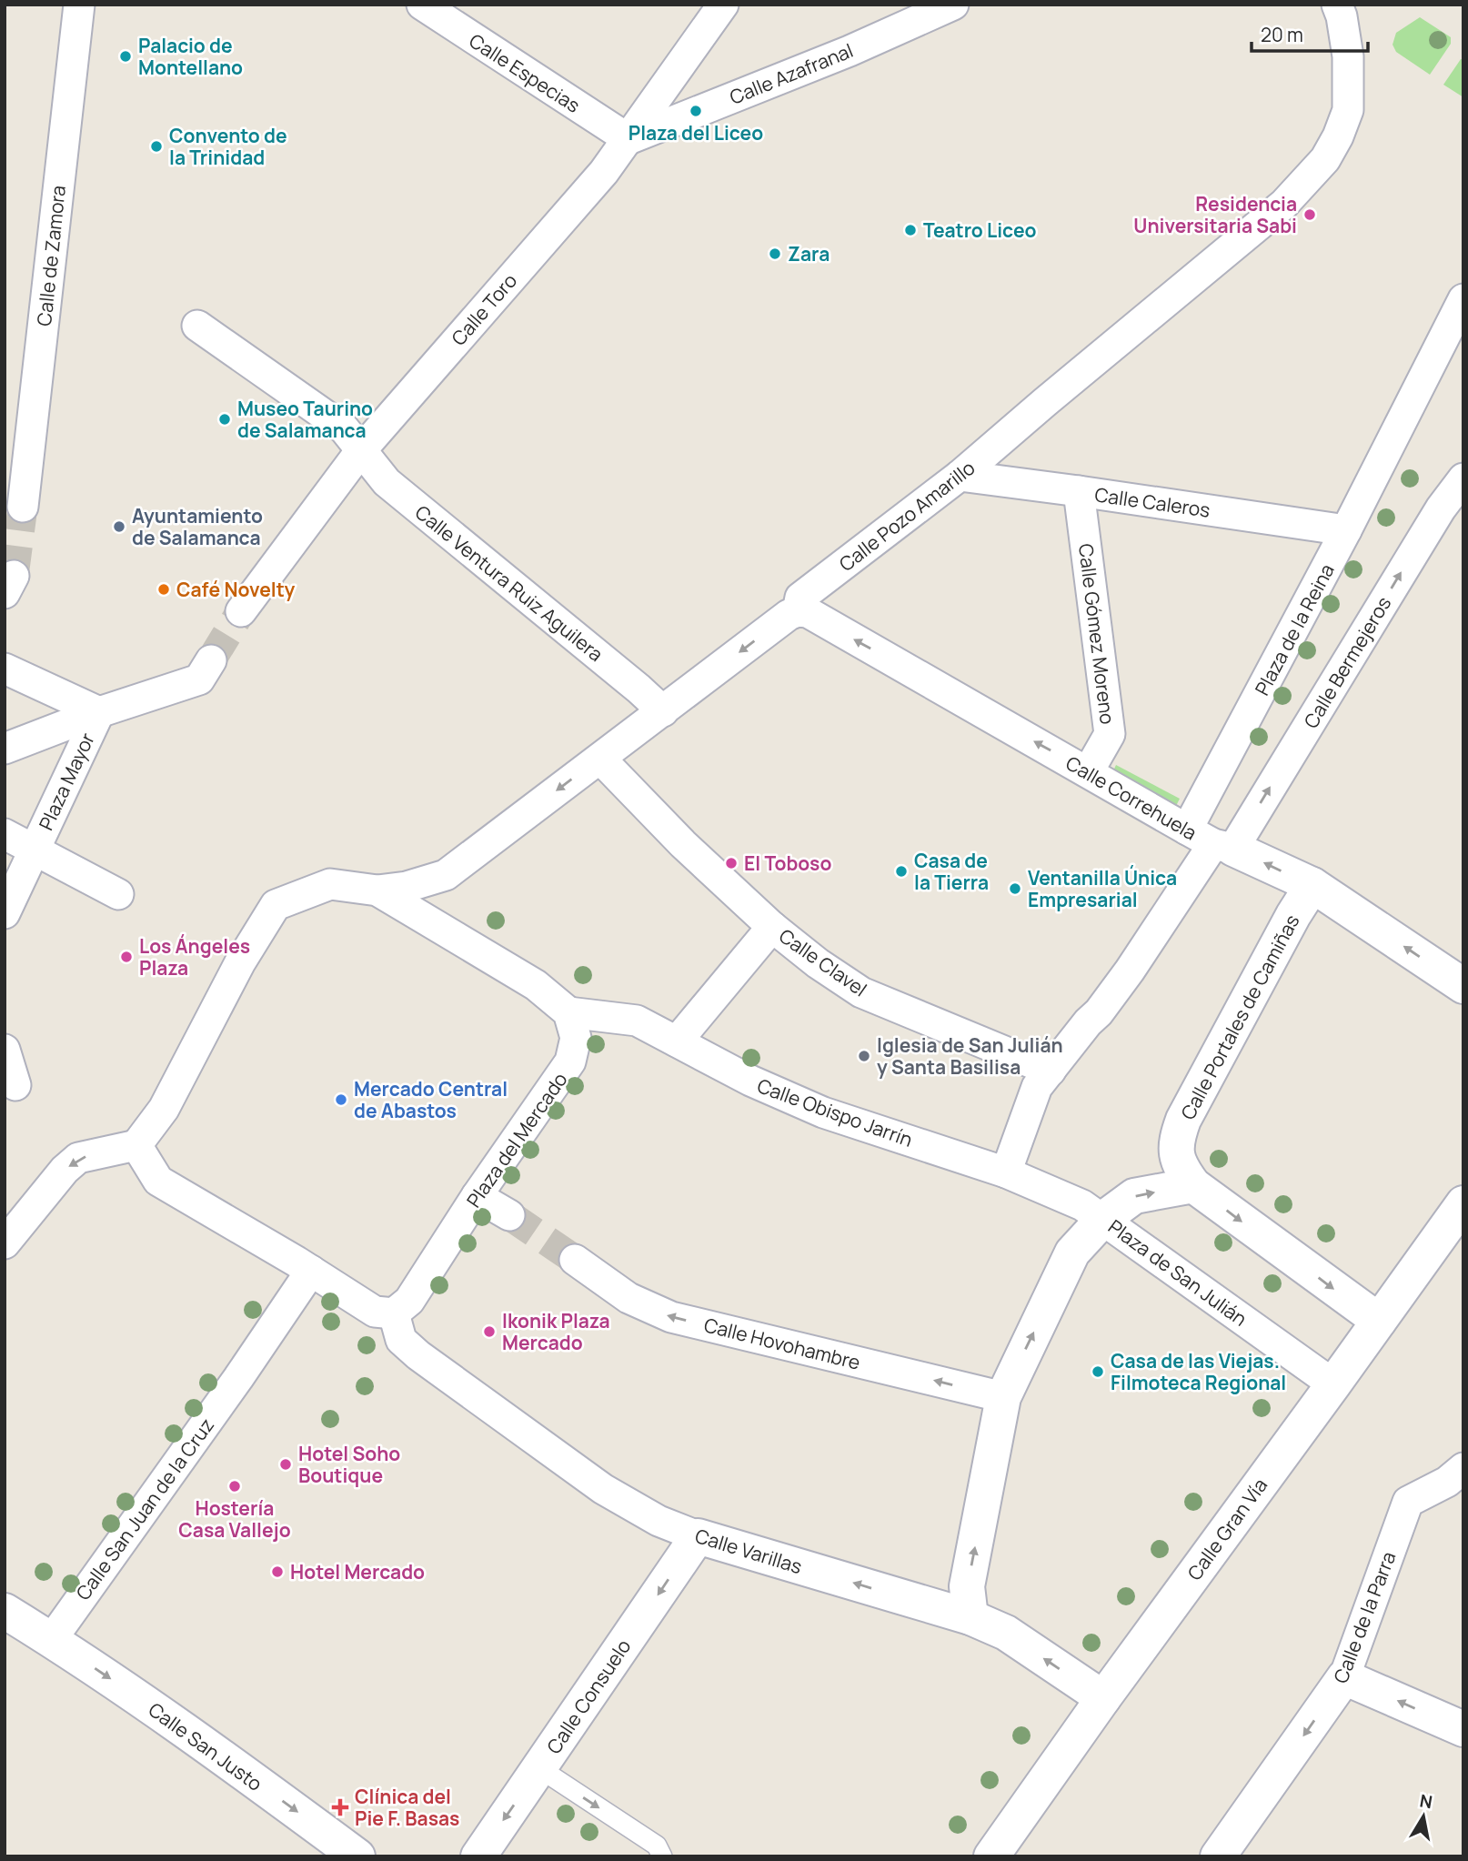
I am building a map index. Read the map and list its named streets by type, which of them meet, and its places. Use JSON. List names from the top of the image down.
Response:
{
  "streets": {
    "street": [
      "Calle Especias",
      "Calle Azafranal",
      "Calle de Zamora",
      "Calle Toro",
      "Calle Caleros",
      "Calle Pozo Amarillo",
      "Calle Ventura Ruiz Aguilera",
      "Plaza de la Reina",
      "Calle Gómez Moreno",
      "Calle Bermejeros",
      "Plaza Mayor",
      "Calle Correhuela",
      "Calle Clavel",
      "Calle Portales de Camiñas",
      "Calle Obispo Jarrín",
      "Plaza del Mercado",
      "Plaza de San Julián",
      "Calle Hovohambre",
      "Calle San Juan de la Cruz",
      "Calle Gran Vía",
      "Calle Varillas",
      "Calle de la Parra",
      "Calle Consuelo",
      "Calle San Justo"
    ]
  },
  "crossings": [
    ["Calle Especias", "Calle Azafranal"],
    ["Calle Especias", "Calle Toro"],
    ["Calle Azafranal", "Calle Toro"],
    ["Calle Toro", "Calle Ventura Ruiz Aguilera"],
    ["Calle Caleros", "Calle Pozo Amarillo"],
    ["Calle Caleros", "Plaza de la Reina"],
    ["Calle Caleros", "Calle Gómez Moreno"],
    ["Calle Pozo Amarillo", "Calle Ventura Ruiz Aguilera"],
    ["Calle Pozo Amarillo", "Calle Correhuela"],
    ["Calle Pozo Amarillo", "Calle Clavel"],
    ["Plaza de la Reina", "Calle Correhuela"],
    ["Calle Gómez Moreno", "Calle Correhuela"],
    ["Calle Bermejeros", "Calle Correhuela"],
    ["Calle Bermejeros", "Calle Clavel"],
    ["Calle Bermejeros", "Calle Obispo Jarrín"],
    ["Calle Correhuela", "Calle Portales de Camiñas"],
    ["Calle Clavel", "Calle Obispo Jarrín"],
    ["Calle Portales de Camiñas", "Plaza de San Julián"],
    ["Calle Obispo Jarrín", "Plaza del Mercado"],
    ["Calle Obispo Jarrín", "Plaza de San Julián"],
    ["Plaza del Mercado", "Calle Varillas"],
    ["Plaza de San Julián", "Calle Gran Vía"],
    ["Calle San Juan de la Cruz", "Calle San Justo"],
    ["Calle Gran Vía", "Calle Varillas"],
    ["Calle Varillas", "Calle Consuelo"]
  ],
  "one_way": [
    "Calle Bermejeros",
    "Calle Correhuela",
    "Calle Hovohambre",
    "Calle Varillas",
    "Calle de la Parra",
    "Calle Consuelo",
    "Calle San Justo"
  ],
  "places": {
    "other": [
      "Palacio de Montellano",
      "Plaza del Liceo",
      "Convento de la Trinidad",
      "Residencia Universitaria Sabi",
      "Teatro Liceo",
      "Zara",
      "Museo Taurino de Salamanca",
      "Ayuntamiento de Salamanca",
      "Café Novelty",
      "El Toboso",
      "Casa de la Tierra",
      "Ventanilla Única Empresarial",
      "Los Ángeles Plaza",
      "Iglesia de San Julián y Santa Basilisa",
      "Mercado Central de Abastos",
      "Ikonik Plaza Mercado",
      "Casa de las Viejas. Filmoteca Regional",
      "Hotel Soho Boutique",
      "Hostería Casa Vallejo",
      "Hotel Mercado"
    ],
    "health": ["Clínica del Pie F. Basas"]
  },
  "scale_bar": "20 m",
  "north": "top"
}
